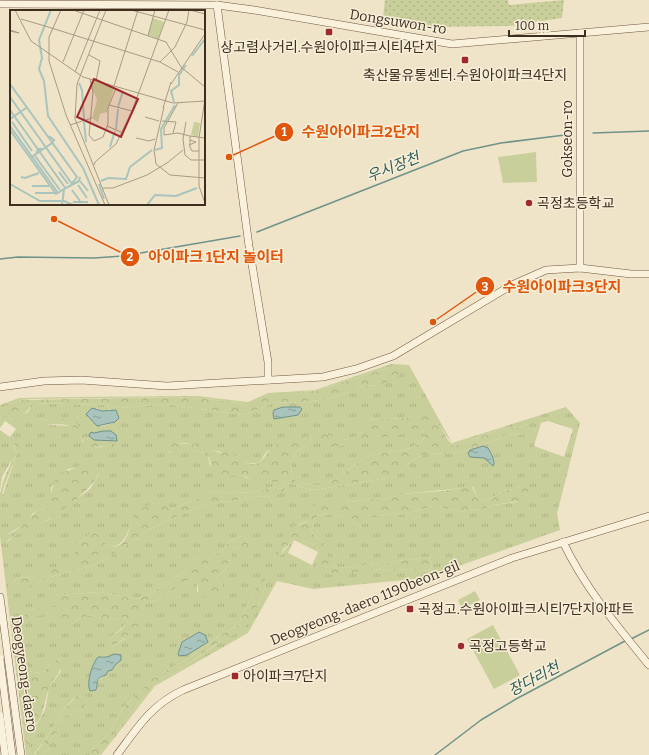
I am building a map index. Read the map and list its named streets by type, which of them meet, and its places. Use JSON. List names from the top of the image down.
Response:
{
  "streets": {
    "street": [
      "Dongsuwon-ro",
      "Gokseon-ro",
      "Deogyeong-daero 1190beon-gil",
      "Deogyeong-daero"
    ]
  },
  "crossings": [
    ["Dongsuwon-ro", "Gokseon-ro"]
  ],
  "water": ["우시장천", "장다리천"],
  "places": {
    "transit": [
      "상고렴사거리.수원아이파크시티4단지",
      "축산물유통센터.수원아이파크4단지",
      "곡정고.수원아이파크시티7단지아파트",
      "아이파크7단지"
    ],
    "other": [
      "수원아이파크2단지",
      "곡정초등학교",
      "아이파크 1단지 놀이터",
      "수원아이파크3단지",
      "곡정고등학교"
    ]
  },
  "scale_bar": "100 m"
}
